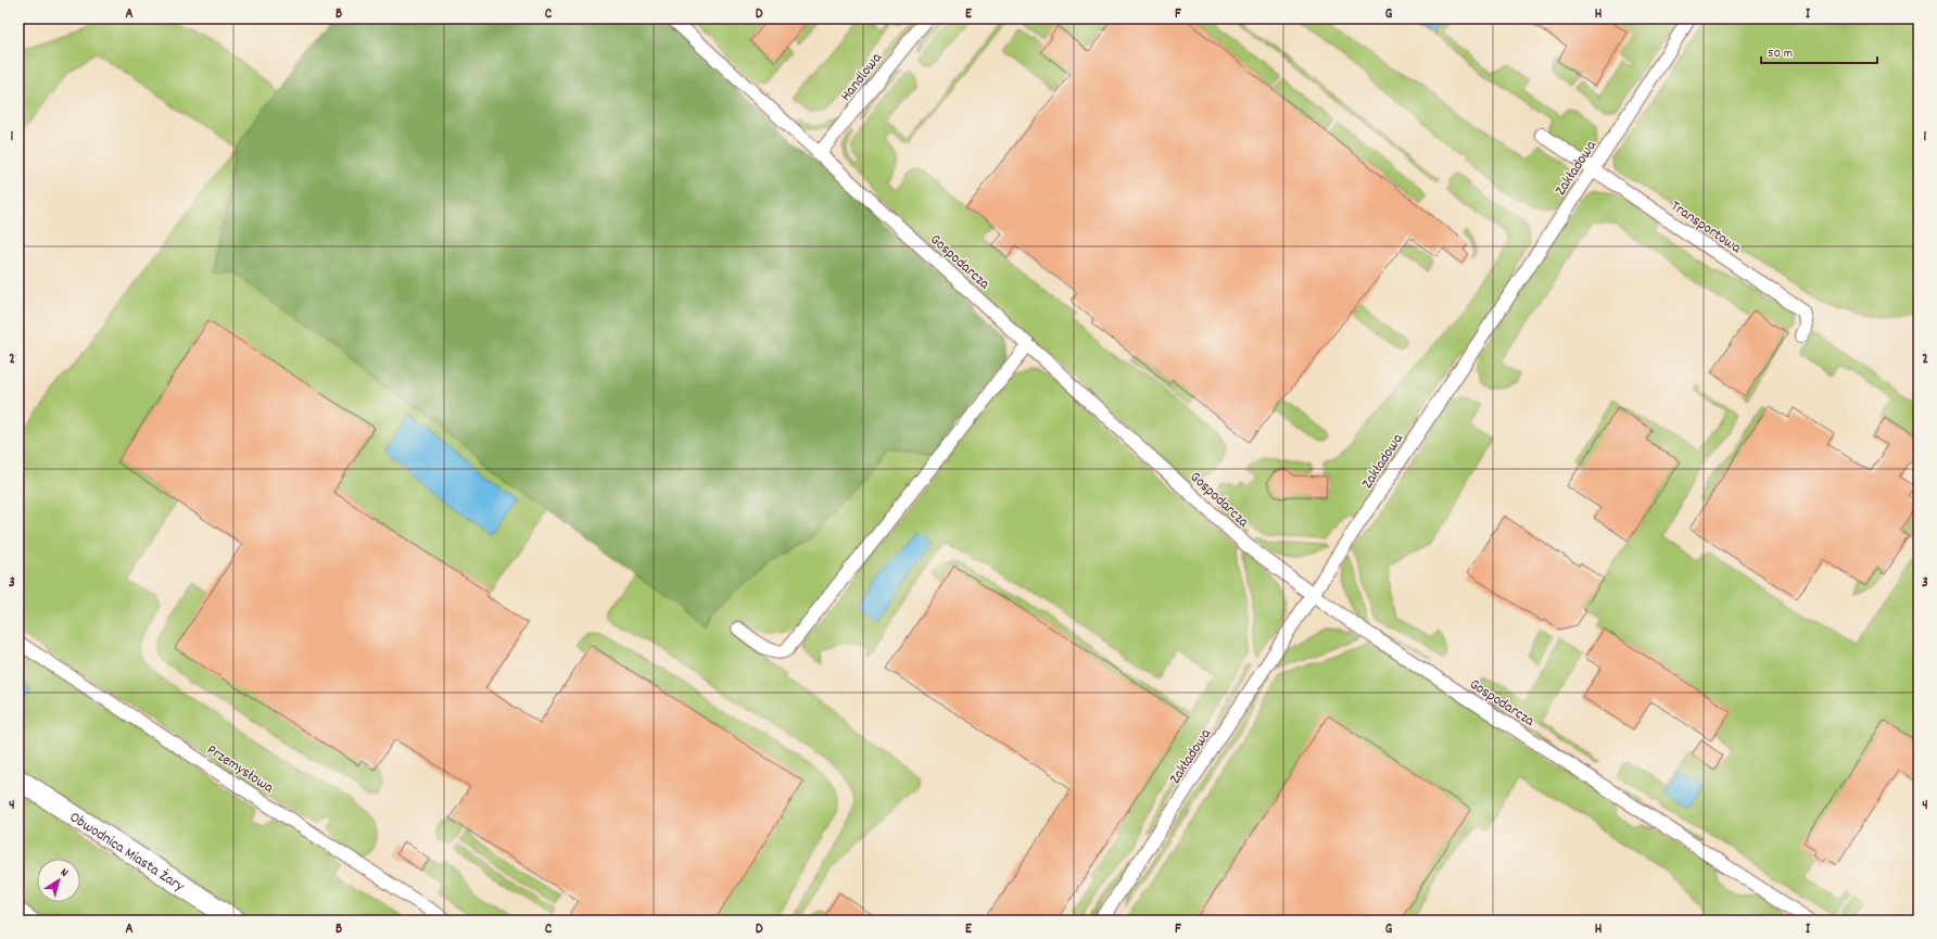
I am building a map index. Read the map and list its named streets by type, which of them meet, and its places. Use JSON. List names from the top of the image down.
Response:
{
  "streets": {
    "main road": ["Obwodnica Miasta Żary"],
    "street": [
      "Handlowa",
      "Zakładowa",
      "Transportowa",
      "Gospodarcza",
      "Przemysłowa"
    ]
  },
  "crossings": [
    ["Handlowa", "Gospodarcza"],
    ["Zakładowa", "Transportowa"],
    ["Zakładowa", "Gospodarcza"]
  ],
  "scale_bar": "50 m",
  "north": "top right",
  "grid": {
    "columns": [
      "A",
      "B",
      "C",
      "D",
      "E",
      "F",
      "G",
      "H",
      "I"
    ],
    "rows": [
      "1",
      "2",
      "3",
      "4"
    ]
  }
}
